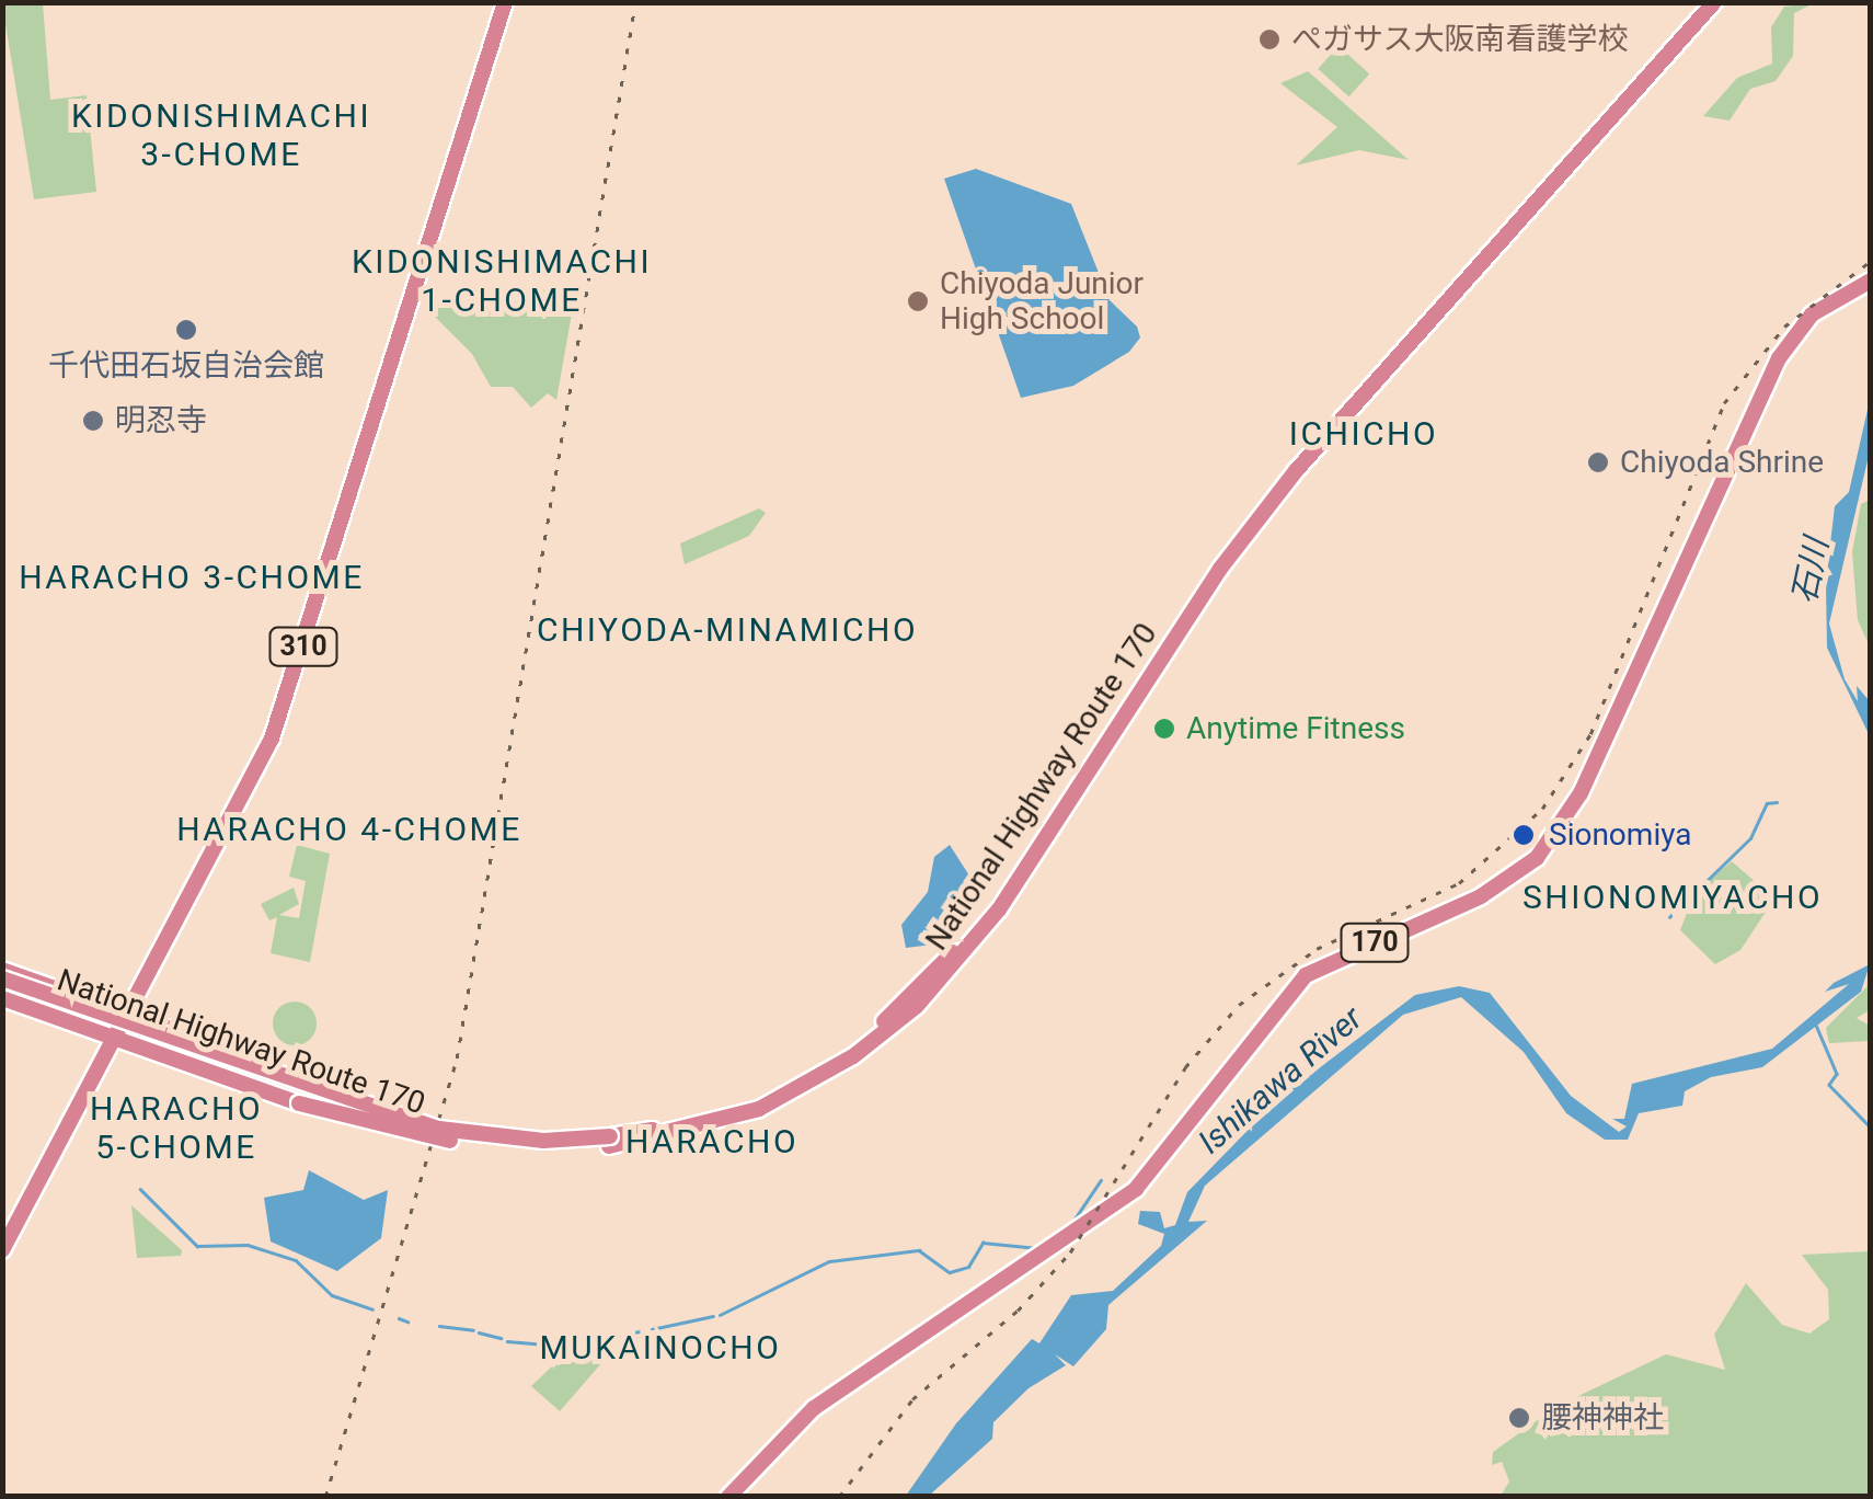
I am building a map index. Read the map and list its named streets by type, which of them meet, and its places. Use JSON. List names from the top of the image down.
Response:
{
  "streets": {
    "highway": ["310", "National Highway Route 170", "170"]
  },
  "districts": [
    "KIDONISHIMACHI 3-CHOME",
    "KIDONISHIMACHI 1-CHOME",
    "ICHICHO",
    "HARACHO 3-CHOME",
    "CHIYODA-MINAMICHO",
    "HARACHO 4-CHOME",
    "SHIONOMIYACHO",
    "HARACHO 5-CHOME",
    "HARACHO",
    "MUKAINOCHO"
  ],
  "water": ["石川", "Ishikawa River"],
  "places": [
    "ぺガサス大阪南看護学校",
    "Chiyoda Junior High School",
    "千代田石坂自治会館",
    "明忍寺",
    "Chiyoda Shrine",
    "Anytime Fitness",
    "Sionomiya",
    "腰神神社"
  ]
}
